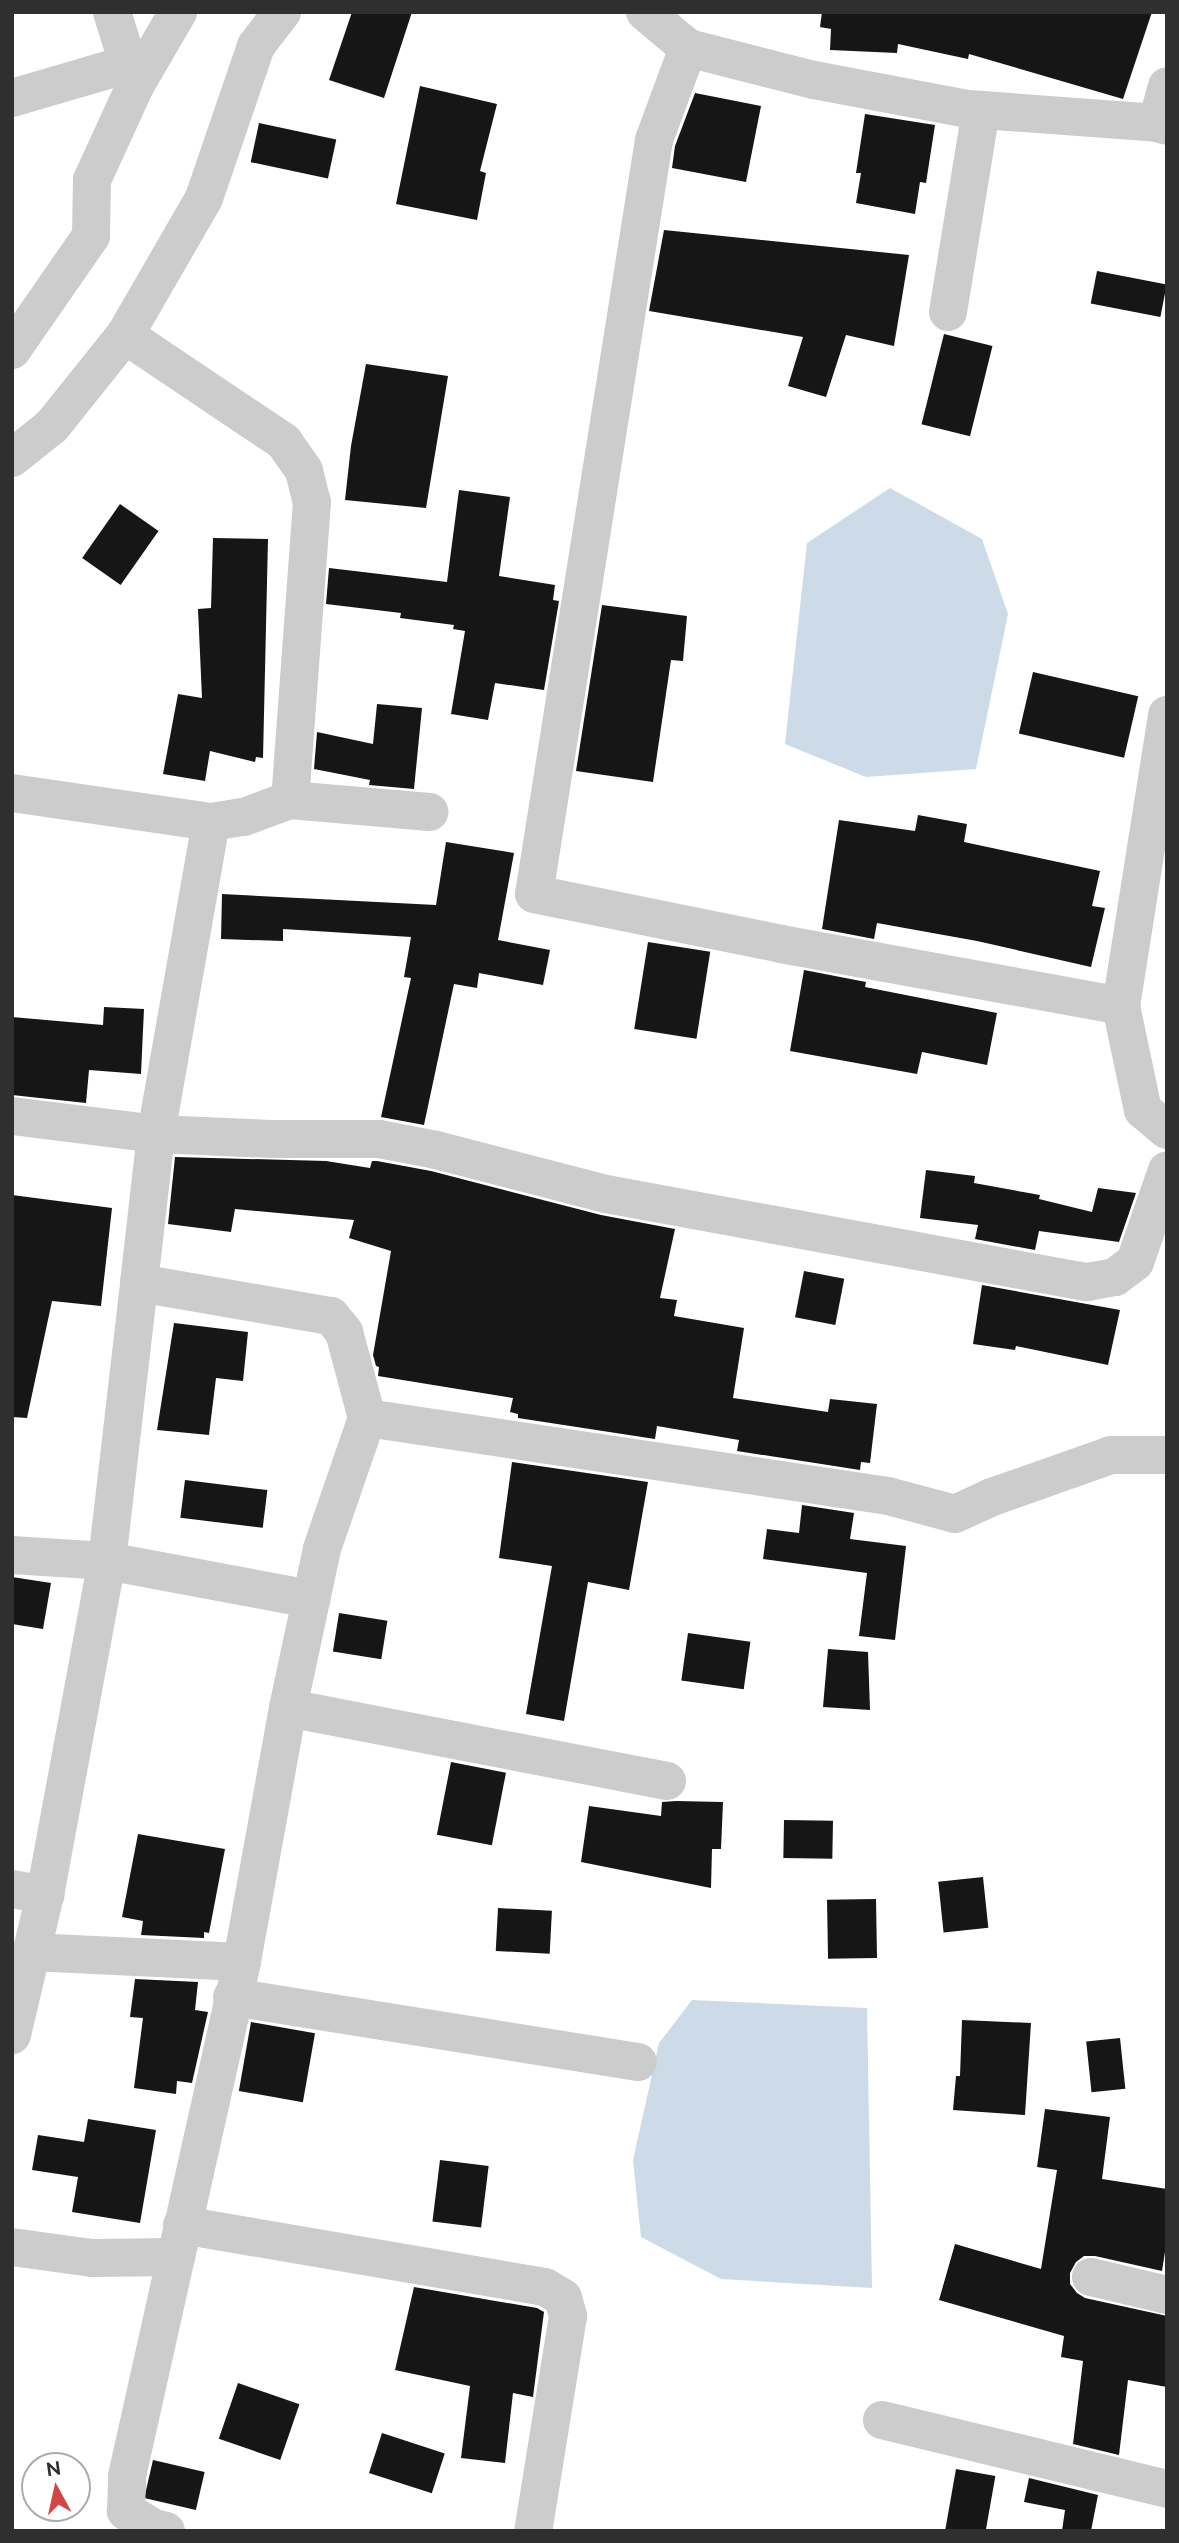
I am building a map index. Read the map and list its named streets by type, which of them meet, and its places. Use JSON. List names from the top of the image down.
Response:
{
  "north": "top"
}
